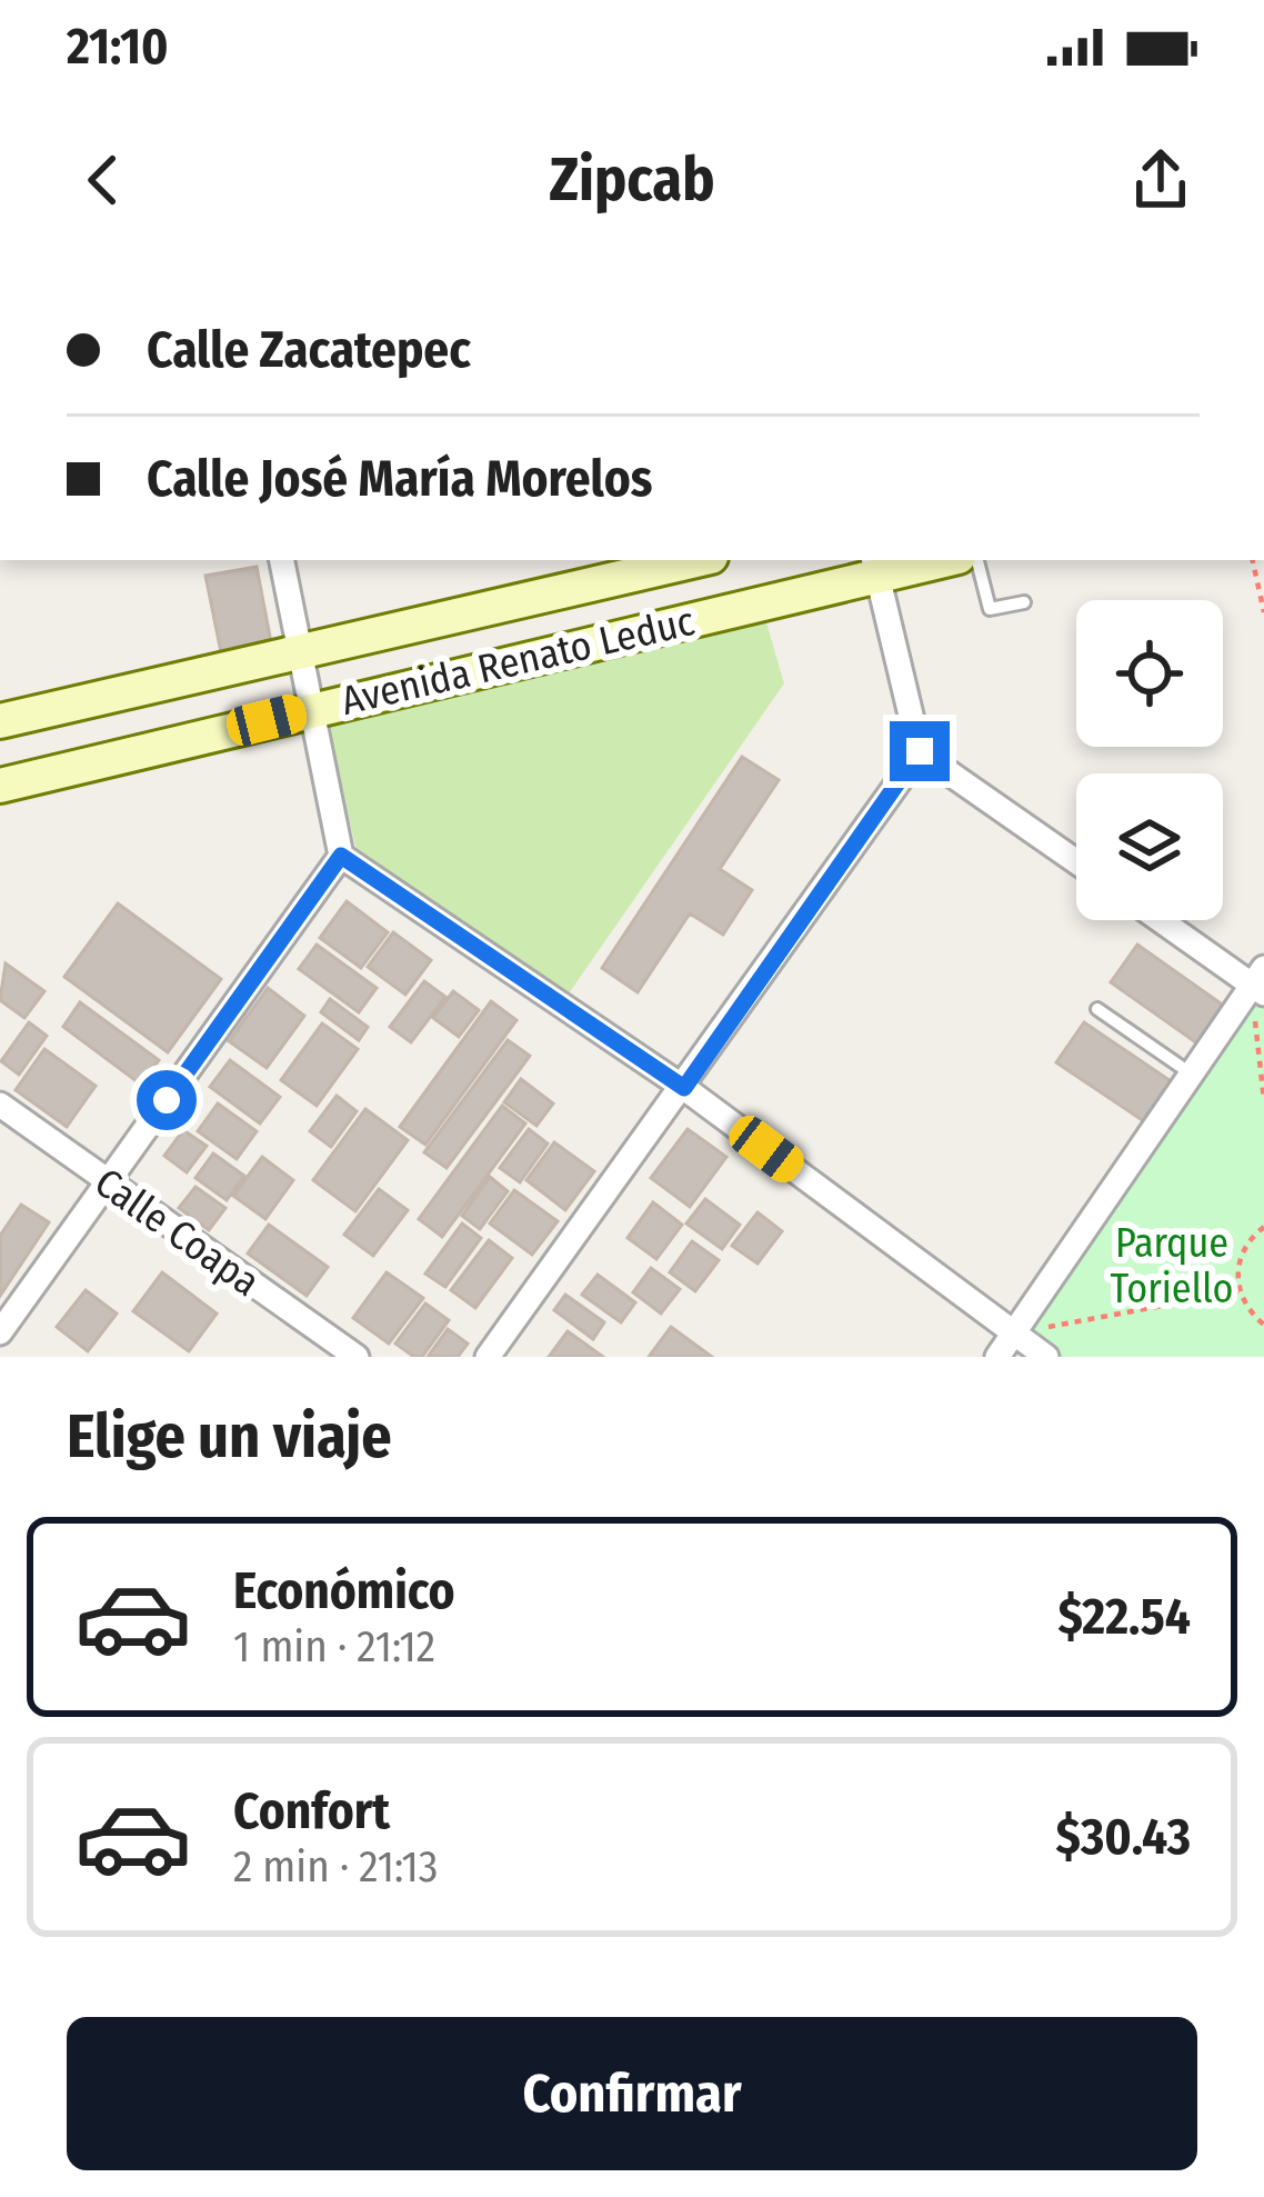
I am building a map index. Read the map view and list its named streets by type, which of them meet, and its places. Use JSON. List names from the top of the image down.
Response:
{
  "streets": {
    "street": ["Avenida Renato Leduc", "Calle Coapa"]
  },
  "parks": ["Parque Toriello"],
  "page": {
    "status": "21:10",
    "header": "Zipcab",
    "banner": ["Calle Zacatepec", "Calle José María Morelos"],
    "heading": "Elige un viaje",
    "list": [
      {
        "name": "Económico",
        "note": "1 min · 21:12",
        "value": "$22.54"
      },
      {
        "name": "Confort",
        "note": "2 min · 21:13",
        "value": "$30.43"
      }
    ],
    "buttons": "Confirmar"
  }
}
